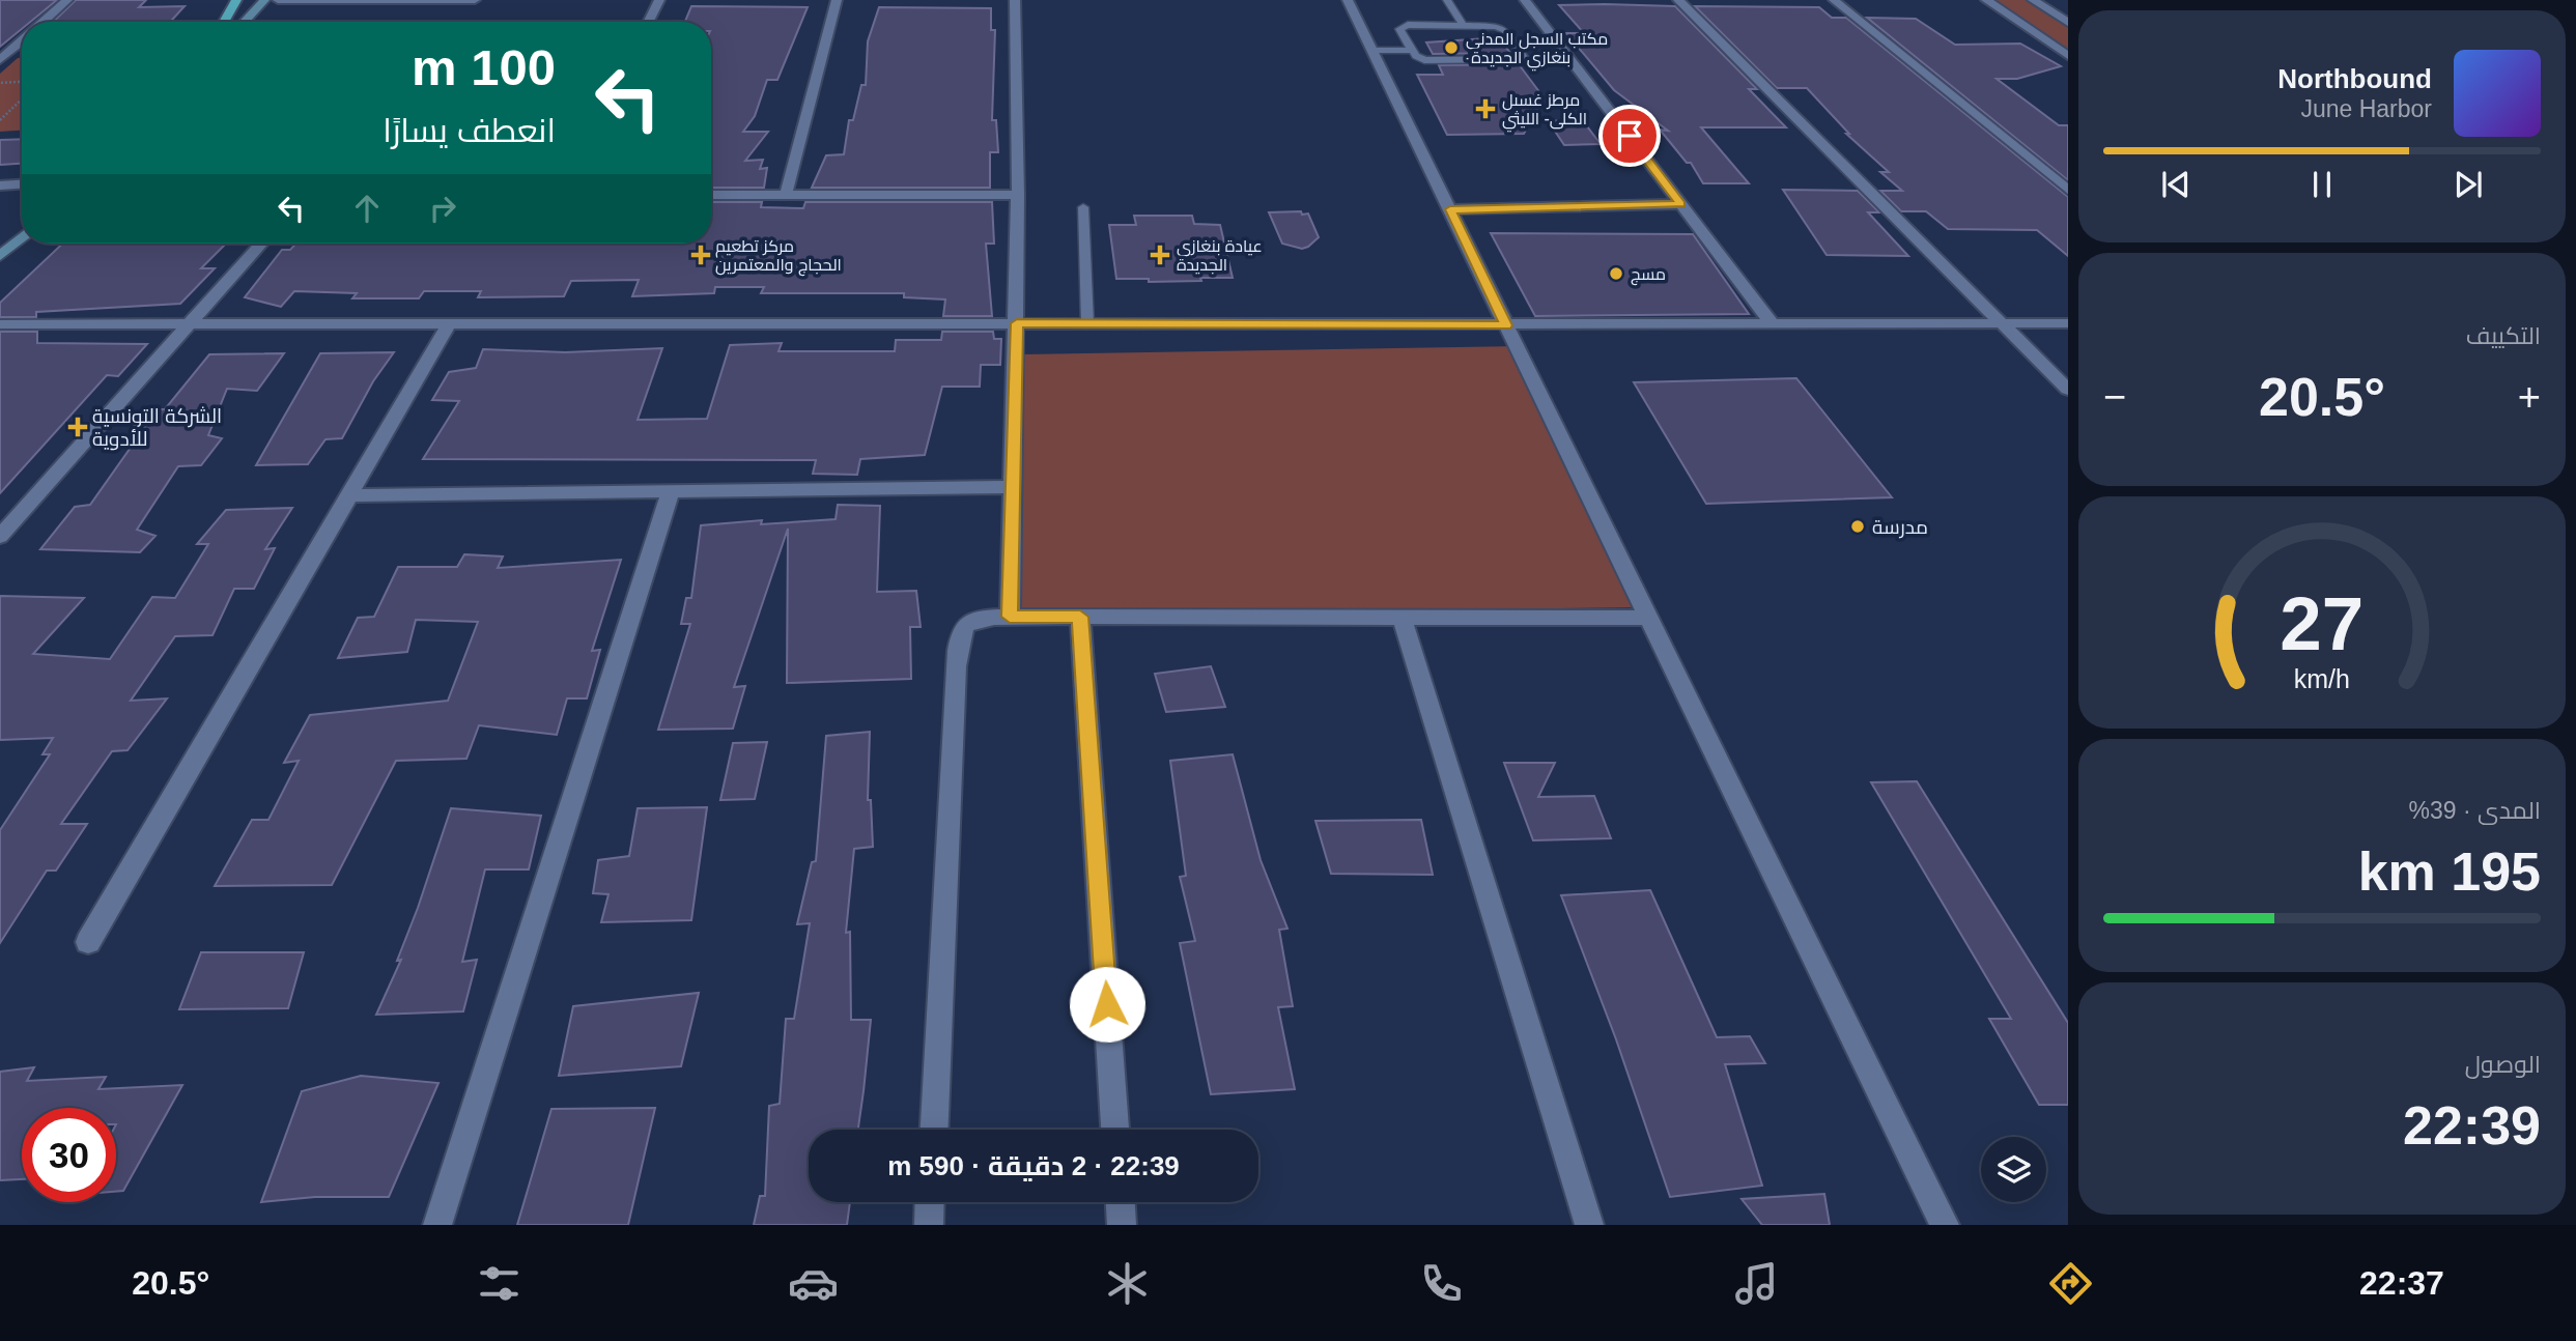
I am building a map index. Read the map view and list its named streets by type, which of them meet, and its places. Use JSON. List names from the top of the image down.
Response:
{
  "places": {
    "other": ["مكتب السجل المدني -بنغازي الجديدة", "مسج", "مدرسة"],
    "health": [
      "مرطز غسيل الكلى- الليثي",
      "مركز تطعيم الحجاج والمعتمرين",
      "عيادة بنغازي الجديدة",
      "الشركة التونسية للأدوية"
    ]
  },
  "page": {
    "turn": ["100 m", "انعطف يسارًا"],
    "song": ["Northbound", "June Harbor"],
    "tile": [
      "التكييف",
      ["المدى · 39%", "195 km"],
      ["الوصول", "22:39"]
    ],
    "heat": ["−", "20.5°", "+"],
    "limit": "30",
    "trip": "22:39 · 2 دقيقة · 590 m",
    "tabs": ["22:37", "20.5°"],
    "gauge": ["27", "km/h"]
  }
}
